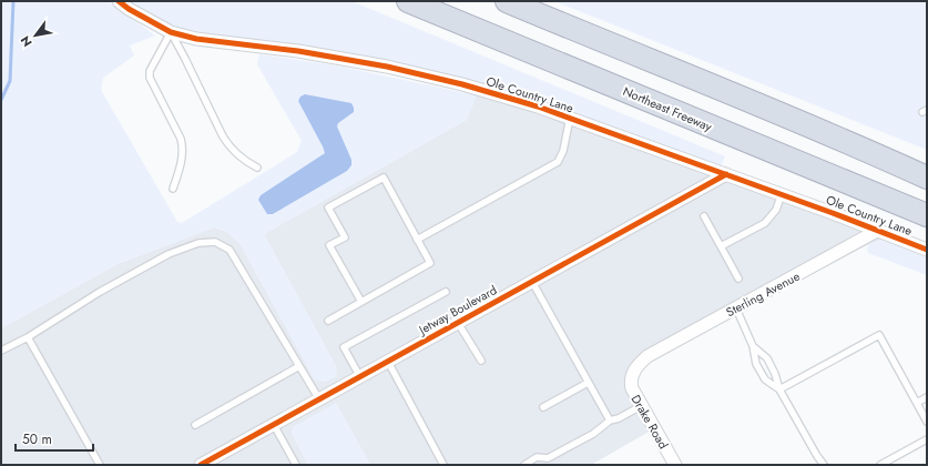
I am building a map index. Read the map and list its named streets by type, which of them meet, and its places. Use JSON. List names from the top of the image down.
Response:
{
  "streets": {
    "highway": ["Northeast Freeway"],
    "street": [
      "Ole Country Lane",
      "Sterling Avenue",
      "Jetway Boulevard",
      "Drake Road"
    ]
  },
  "crossings": [
    ["Ole Country Lane", "Sterling Avenue"],
    ["Ole Country Lane", "Jetway Boulevard"],
    ["Sterling Avenue", "Drake Road"]
  ],
  "scale_bar": "50 m",
  "north": "bottom left"
}
